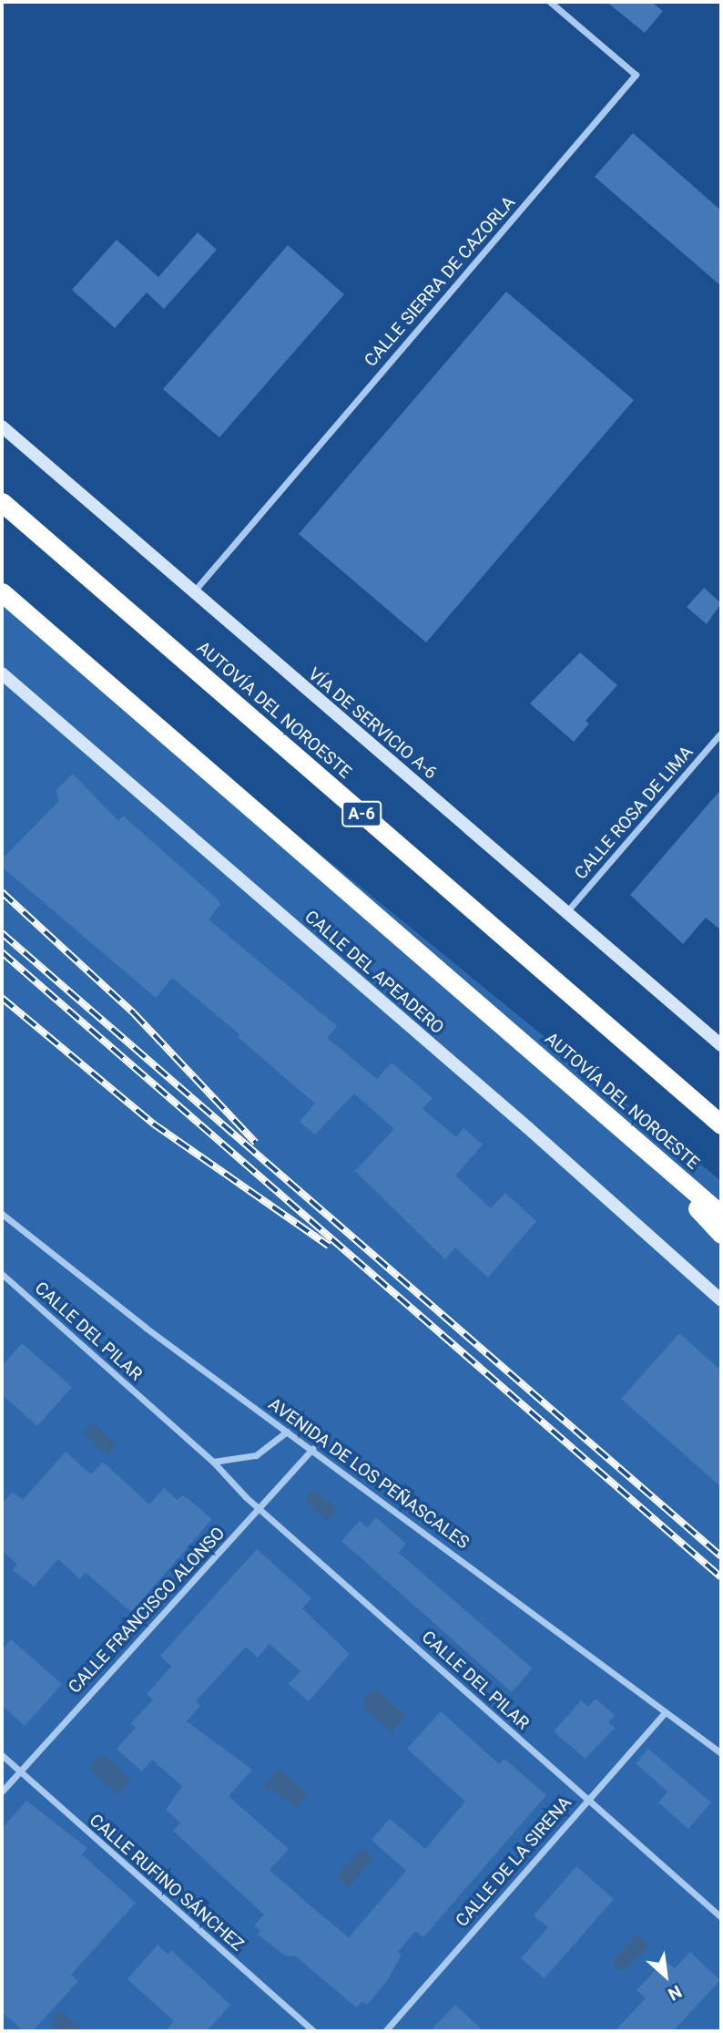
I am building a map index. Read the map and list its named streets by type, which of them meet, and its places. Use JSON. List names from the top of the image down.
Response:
{
  "streets": {
    "highway": ["AUTOVÍA DEL NOROESTE", "A-6"],
    "street": [
      "CALLE SIERRA DE CAZORLA",
      "VÍA DE SERVICIO A-6",
      "CALLE ROSA DE LIMA",
      "CALLE DEL APEADERO",
      "CALLE DEL PILAR",
      "AVENIDA DE LOS PEÑASCALES",
      "CALLE FRANCISCO ALONSO",
      "CALLE DE LA SIRENA",
      "CALLE RUFINO SÁNCHEZ"
    ]
  },
  "crossings": [
    ["CALLE SIERRA DE CAZORLA", "VÍA DE SERVICIO A-6"],
    ["VÍA DE SERVICIO A-6", "CALLE ROSA DE LIMA"],
    ["CALLE DEL PILAR", "CALLE FRANCISCO ALONSO"],
    ["CALLE DEL PILAR", "CALLE DE LA SIRENA"],
    ["AVENIDA DE LOS PEÑASCALES", "CALLE FRANCISCO ALONSO"],
    ["AVENIDA DE LOS PEÑASCALES", "CALLE DE LA SIRENA"],
    ["CALLE FRANCISCO ALONSO", "CALLE RUFINO SÁNCHEZ"]
  ],
  "north": "bottom right"
}
